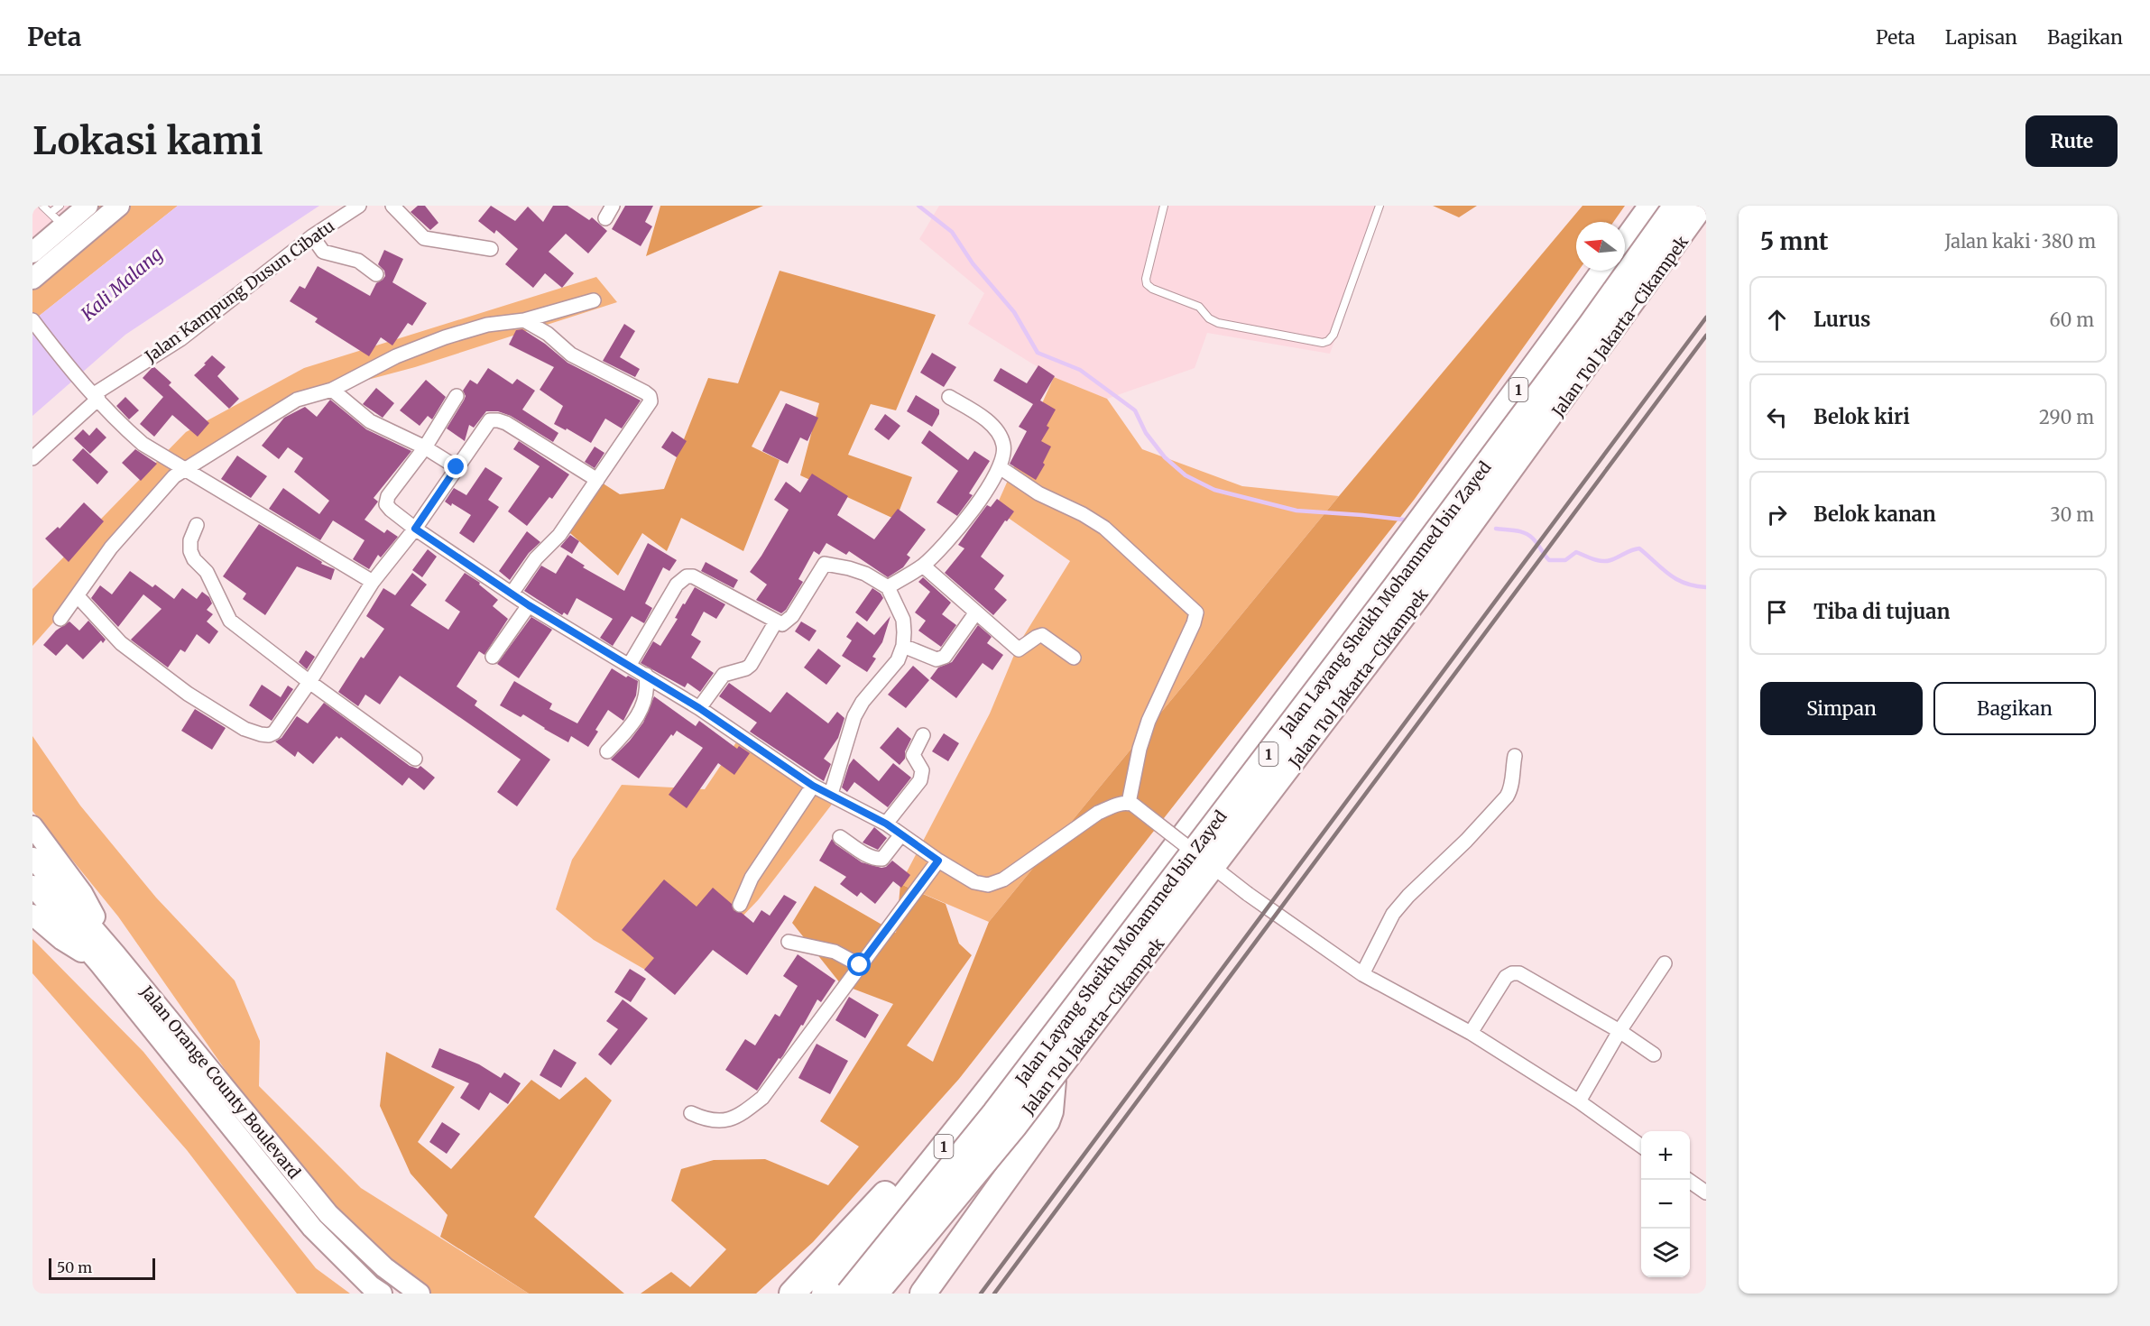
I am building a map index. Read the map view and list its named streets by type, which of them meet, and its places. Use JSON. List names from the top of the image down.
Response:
{
  "streets": {
    "highway": ["Jalan Tol Jakarta–Cikampek", "1", "Jalan Layang Sheikh Mohammed bin Zayed"],
    "main road": ["Jalan Orange County Boulevard"],
    "street": ["Jalan Kampung Dusun Cibatu"]
  },
  "water": ["Kali Malang"],
  "scale_bar": "50 m",
  "north": "left",
  "page": {
    "header": "Peta",
    "nav": ["Peta", "Lapisan", "Bagikan"],
    "buttons": [
      "Rute",
      ["Simpan", "Bagikan"]
    ],
    "title": "Lokasi kami",
    "heading": ["5 mnt", "Jalan kaki · 380 m"],
    "list": [
      ["Lurus", "60 m"],
      ["Belok kiri", "290 m"],
      ["Belok kanan", "30 m"],
      "Tiba di tujuan"
    ],
    "map_buttons": ["+", "−"],
    "scale": "50 m"
  }
}
